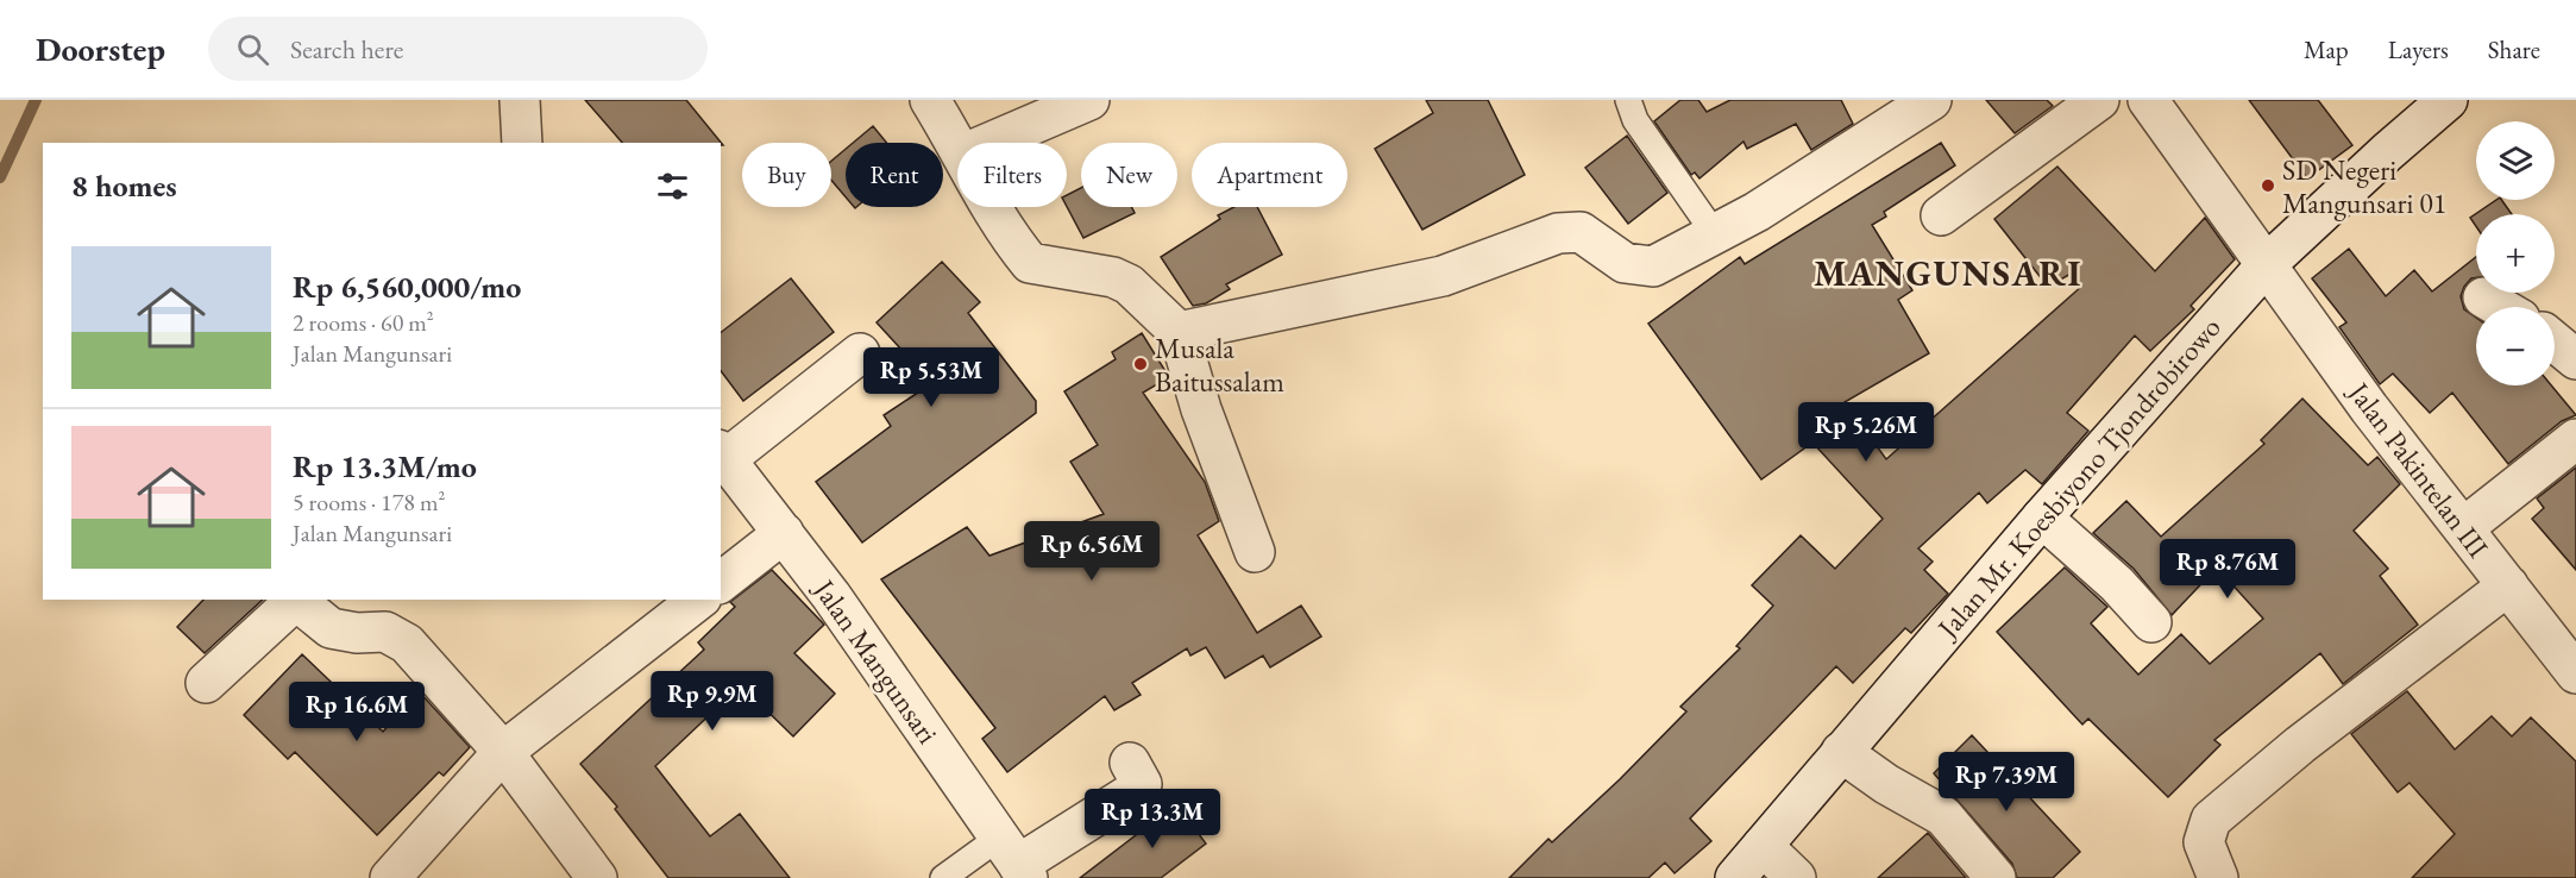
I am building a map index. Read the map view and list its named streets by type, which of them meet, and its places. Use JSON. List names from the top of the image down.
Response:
{
  "streets": {
    "street": ["Jalan Pakintelan III", "Jalan Mr. Koesbiyono Tjondrobirowo", "Jalan Mangunsari"]
  },
  "crossings": [
    ["Jalan Pakintelan III", "Jalan Mr. Koesbiyono Tjondrobirowo"]
  ],
  "districts": ["MANGUNSARI"],
  "places": ["SD Negeri Mangunsari 01", "Musala Baitussalam"],
  "page": {
    "header": "Doorstep",
    "search": "Search here",
    "nav": ["Map", "Layers", "Share"],
    "map_buttons": ["+", "−"],
    "chip": [
      "Buy",
      "Rent",
      "Filters",
      "New",
      "Apartment"
    ],
    "heading": "8 homes",
    "list": [
      {
        "name": "Rp 6,560,000/mo",
        "note": "2 rooms · 60 m² · Jalan Mangunsari"
      },
      {
        "name": "Rp 13.3M/mo",
        "note": "5 rooms · 178 m² · Jalan Mangunsari"
      }
    ],
    "price": [
      "Rp 5.53M",
      "Rp 5.26M",
      "Rp 6.56M",
      "Rp 8.76M",
      "Rp 9.9M",
      "Rp 16.6M",
      "Rp 7.39M",
      "Rp 13.3M"
    ]
  }
}
